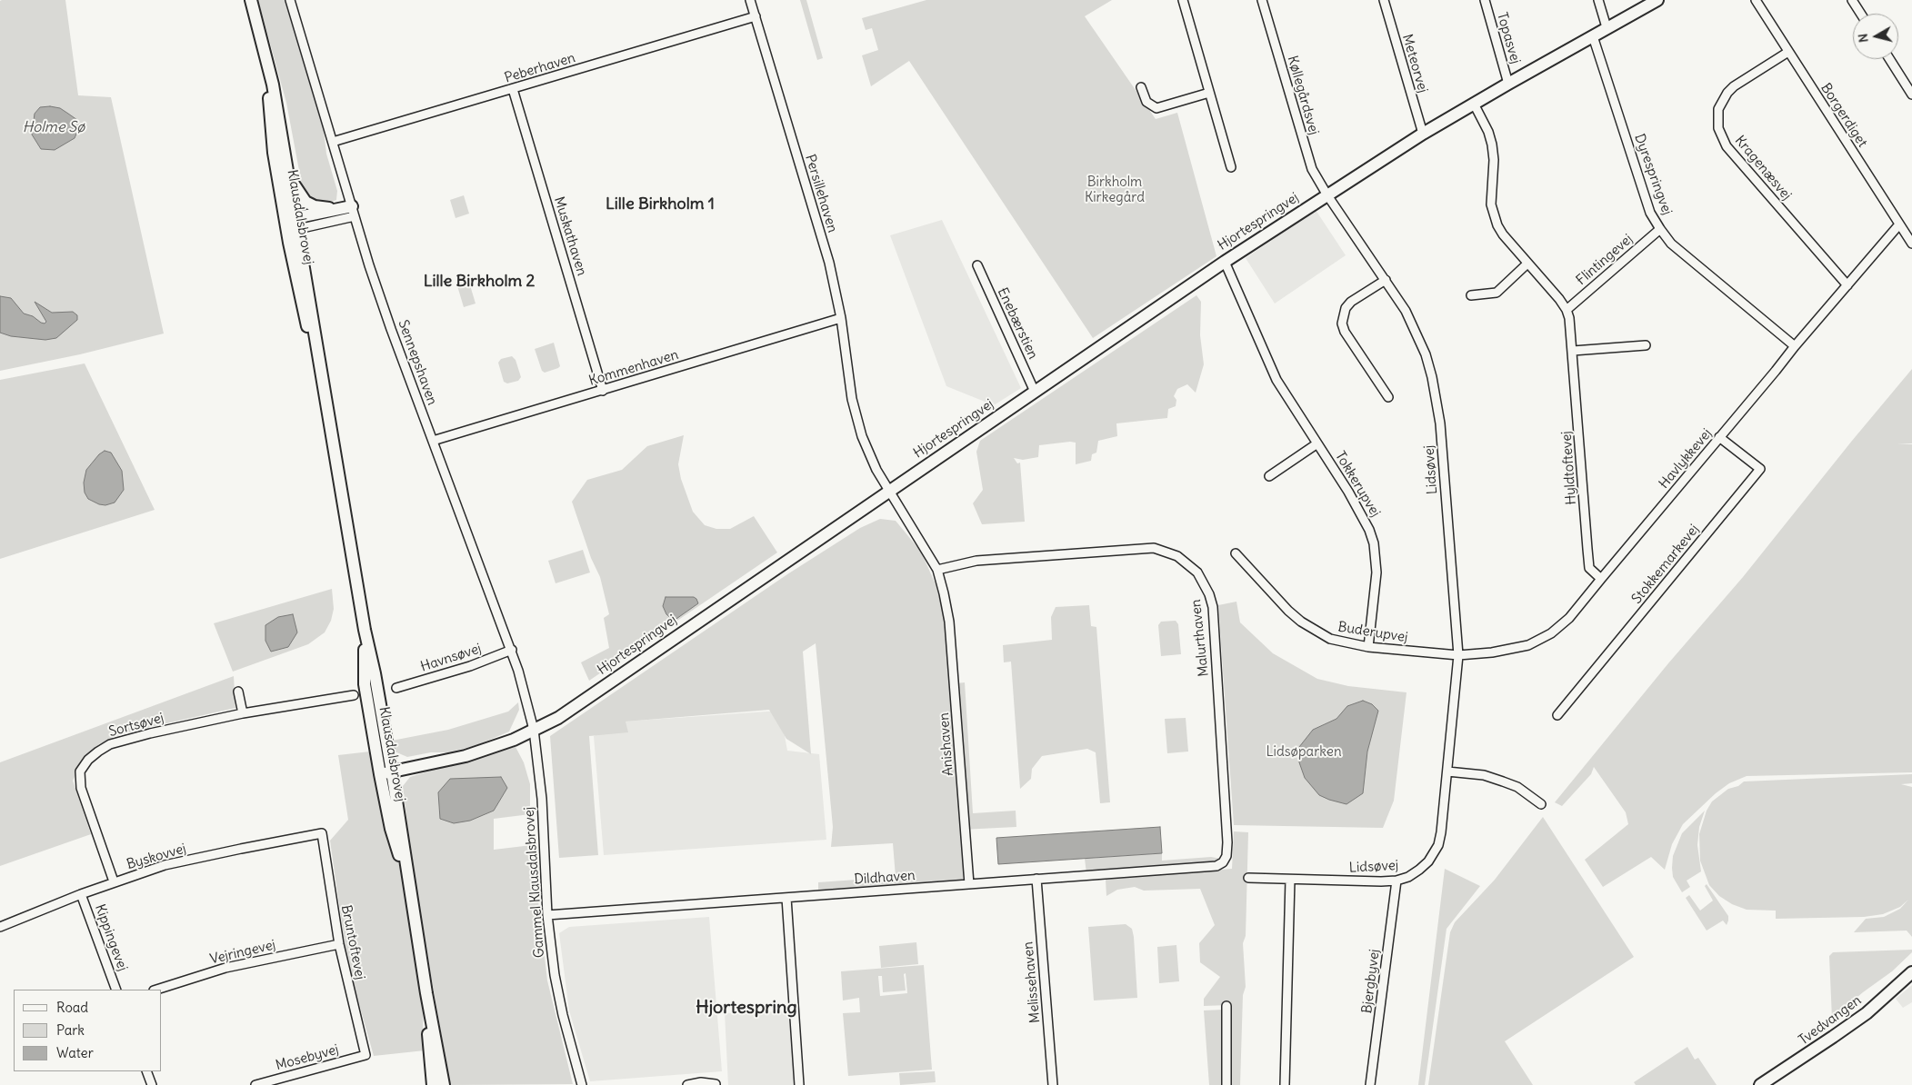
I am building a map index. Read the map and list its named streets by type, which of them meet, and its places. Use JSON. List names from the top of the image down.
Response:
{
  "streets": {
    "street": [
      "Topasvej",
      "Meteorvej",
      "Peberhaven",
      "Køllegårdsvej",
      "Borgerdiget",
      "Kragenæsvej",
      "Dyrespringvej",
      "Persillehaven",
      "Klausdalsbrovej",
      "Hjortespringvej",
      "Muskathaven",
      "Flintingevej",
      "Enebærstien",
      "Sennepshaven",
      "Kommenhaven",
      "Havlykkevej",
      "Hyldtoftevej",
      "Lidsøvej",
      "Tokkerupvej",
      "Stokkemarkevej",
      "Buderupvej",
      "Malurthaven",
      "Havnsøvej",
      "Sortsøvej",
      "Anishaven",
      "Byskovvej",
      "Dildhaven",
      "Gammel Klausdalsbrovej",
      "Kippingevej",
      "Bruntoftevej",
      "Vejringevej",
      "Bjergbyvej",
      "Melissehaven",
      "Tvedvangen",
      "Mosebyvej"
    ]
  },
  "crossings": [
    ["Topasvej", "Hjortespringvej"],
    ["Meteorvej", "Hjortespringvej"],
    ["Peberhaven", "Persillehaven"],
    ["Peberhaven", "Muskathaven"],
    ["Peberhaven", "Sennepshaven"],
    ["Køllegårdsvej", "Hjortespringvej"],
    ["Køllegårdsvej", "Lidsøvej"],
    ["Borgerdiget", "Kragenæsvej"],
    ["Borgerdiget", "Havlykkevej"],
    ["Kragenæsvej", "Havlykkevej"],
    ["Dyrespringvej", "Hjortespringvej"],
    ["Dyrespringvej", "Flintingevej"],
    ["Dyrespringvej", "Havlykkevej"],
    ["Persillehaven", "Hjortespringvej"],
    ["Persillehaven", "Kommenhaven"],
    ["Klausdalsbrovej", "Hjortespringvej"],
    ["Hjortespringvej", "Enebærstien"],
    ["Hjortespringvej", "Sennepshaven"],
    ["Hjortespringvej", "Hyldtoftevej"],
    ["Hjortespringvej", "Lidsøvej"],
    ["Hjortespringvej", "Tokkerupvej"],
    ["Hjortespringvej", "Gammel Klausdalsbrovej"],
    ["Muskathaven", "Kommenhaven"],
    ["Flintingevej", "Hyldtoftevej"],
    ["Sennepshaven", "Kommenhaven"],
    ["Sennepshaven", "Havnsøvej"],
    ["Sennepshaven", "Gammel Klausdalsbrovej"],
    ["Havlykkevej", "Hyldtoftevej"],
    ["Havlykkevej", "Lidsøvej"],
    ["Havlykkevej", "Stokkemarkevej"],
    ["Havlykkevej", "Buderupvej"],
    ["Lidsøvej", "Buderupvej"],
    ["Lidsøvej", "Bjergbyvej"],
    ["Tokkerupvej", "Buderupvej"],
    ["Malurthaven", "Anishaven"],
    ["Malurthaven", "Dildhaven"],
    ["Sortsøvej", "Byskovvej"],
    ["Anishaven", "Dildhaven"],
    ["Byskovvej", "Kippingevej"],
    ["Byskovvej", "Bruntoftevej"],
    ["Dildhaven", "Gammel Klausdalsbrovej"],
    ["Dildhaven", "Melissehaven"],
    ["Bruntoftevej", "Vejringevej"],
    ["Bruntoftevej", "Mosebyvej"]
  ],
  "districts": ["Lille Birkholm 1", "Lille Birkholm 2", "Hjortespring"],
  "water": ["Holme Sø"],
  "parks": ["Birkholm Kirkegård", "Lidsøparken"],
  "legend": ["Road", "Park", "Water"],
  "north": "left"
}
